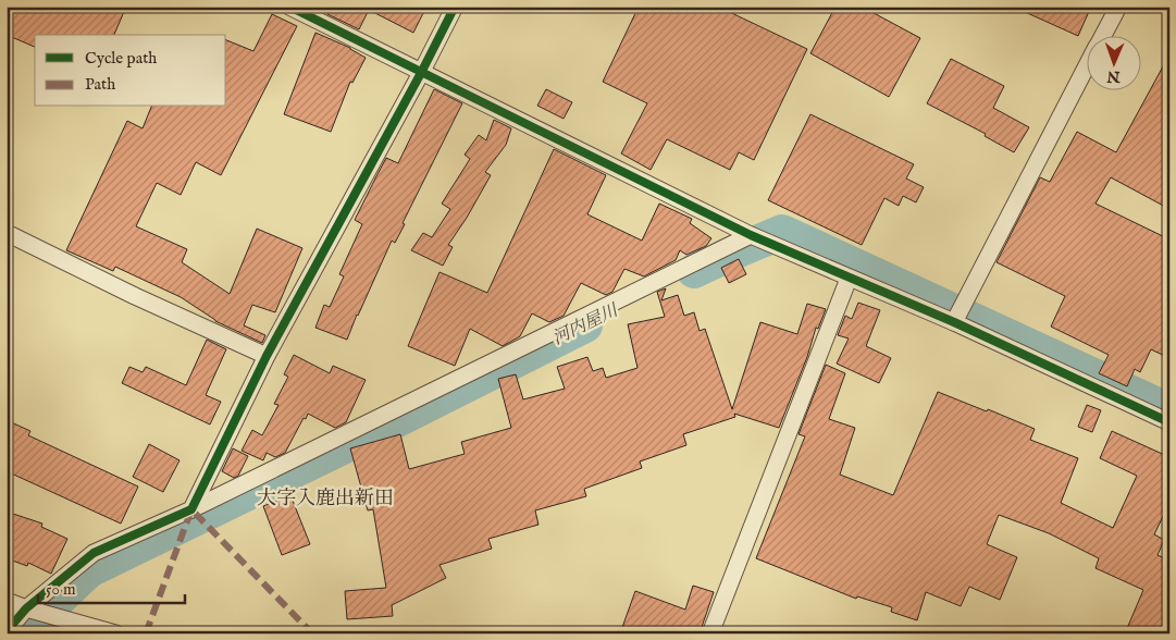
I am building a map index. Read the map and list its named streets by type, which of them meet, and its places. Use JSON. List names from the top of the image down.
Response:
{
  "districts": ["大字入鹿出新田"],
  "water": ["河内屋川"],
  "legend": ["Cycle path", "Path"],
  "scale_bar": "50 m",
  "north": "bottom"
}
